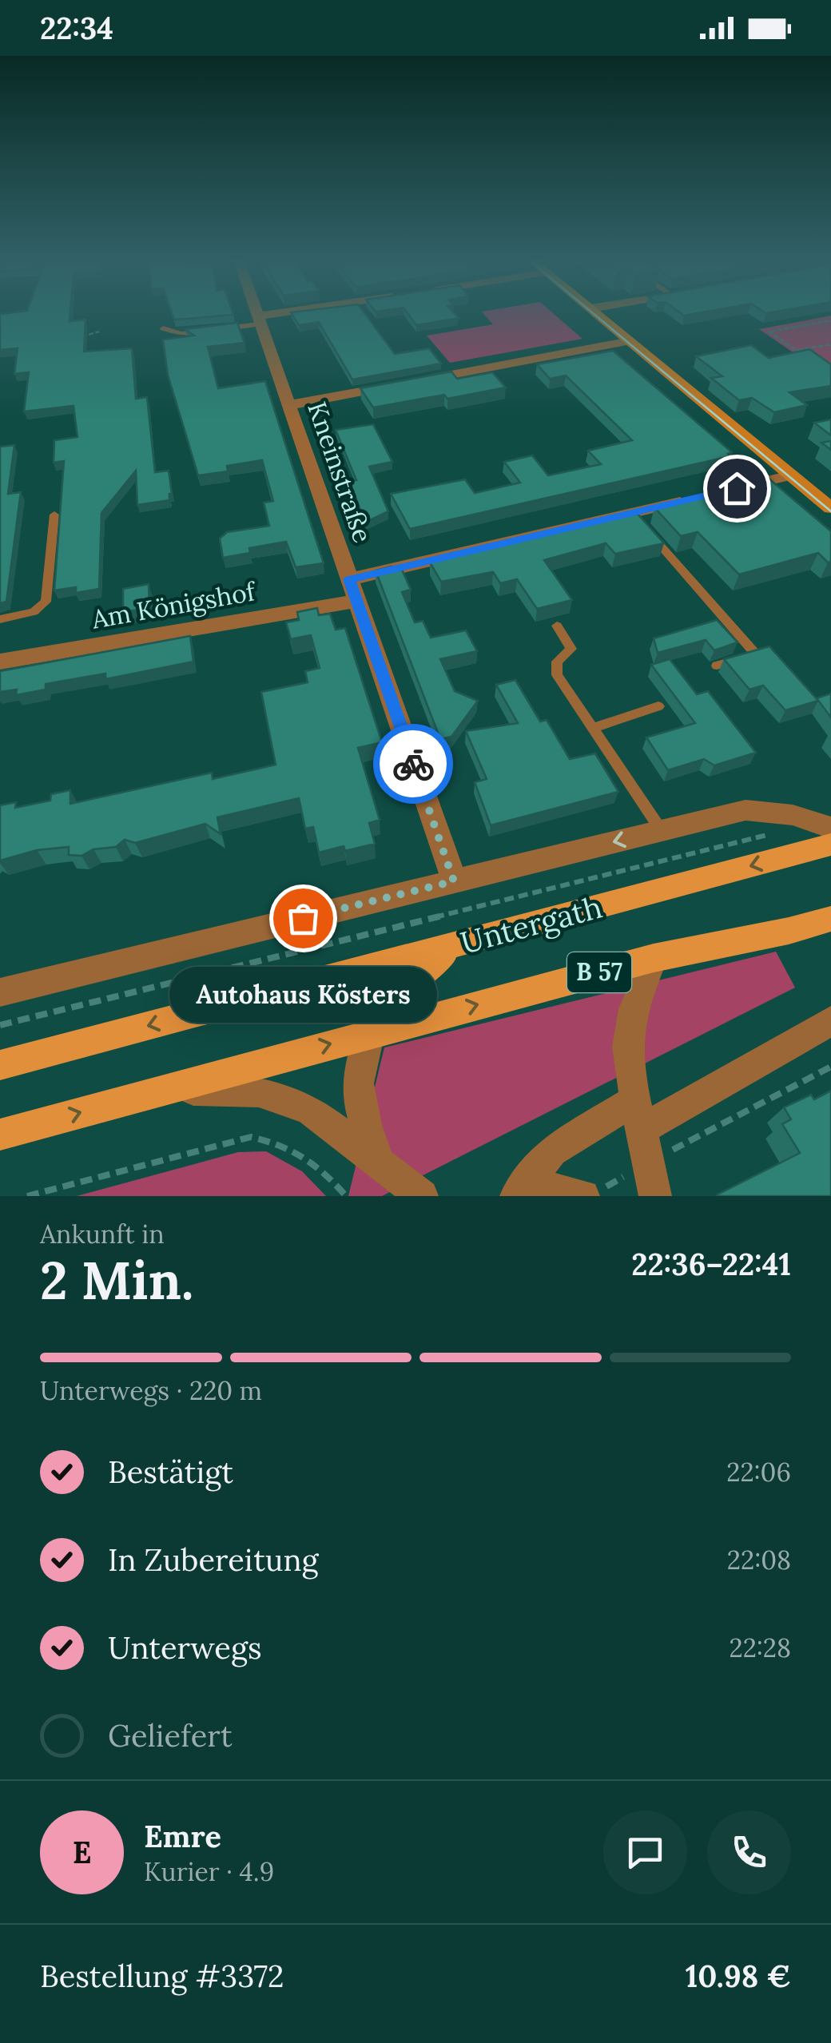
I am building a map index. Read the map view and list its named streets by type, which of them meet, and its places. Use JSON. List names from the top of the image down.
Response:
{
  "streets": {
    "main road": ["Untergath", "B 57"],
    "street": ["Kneinstraße", "Am Königshof"]
  },
  "crossings": [
    ["Kneinstraße", "Am Königshof"],
    ["Untergath", "B 57"]
  ],
  "places": ["Autohaus Kösters"],
  "page": {
    "status": "22:34",
    "bubble": "Autohaus Kösters",
    "heading": ["2 Min.", "Ankunft in", "22:36–22:41"],
    "panel": [
      "Emre",
      "Kurier · 4.9",
      "Bestellung #3372",
      "10.98 €"
    ],
    "bar": "Unterwegs · 220 m",
    "list": [
      ["Bestätigt", "22:06"],
      ["In Zubereitung", "22:08"],
      ["Unterwegs", "22:28"],
      "Geliefert"
    ],
    "round": "E"
  }
}
